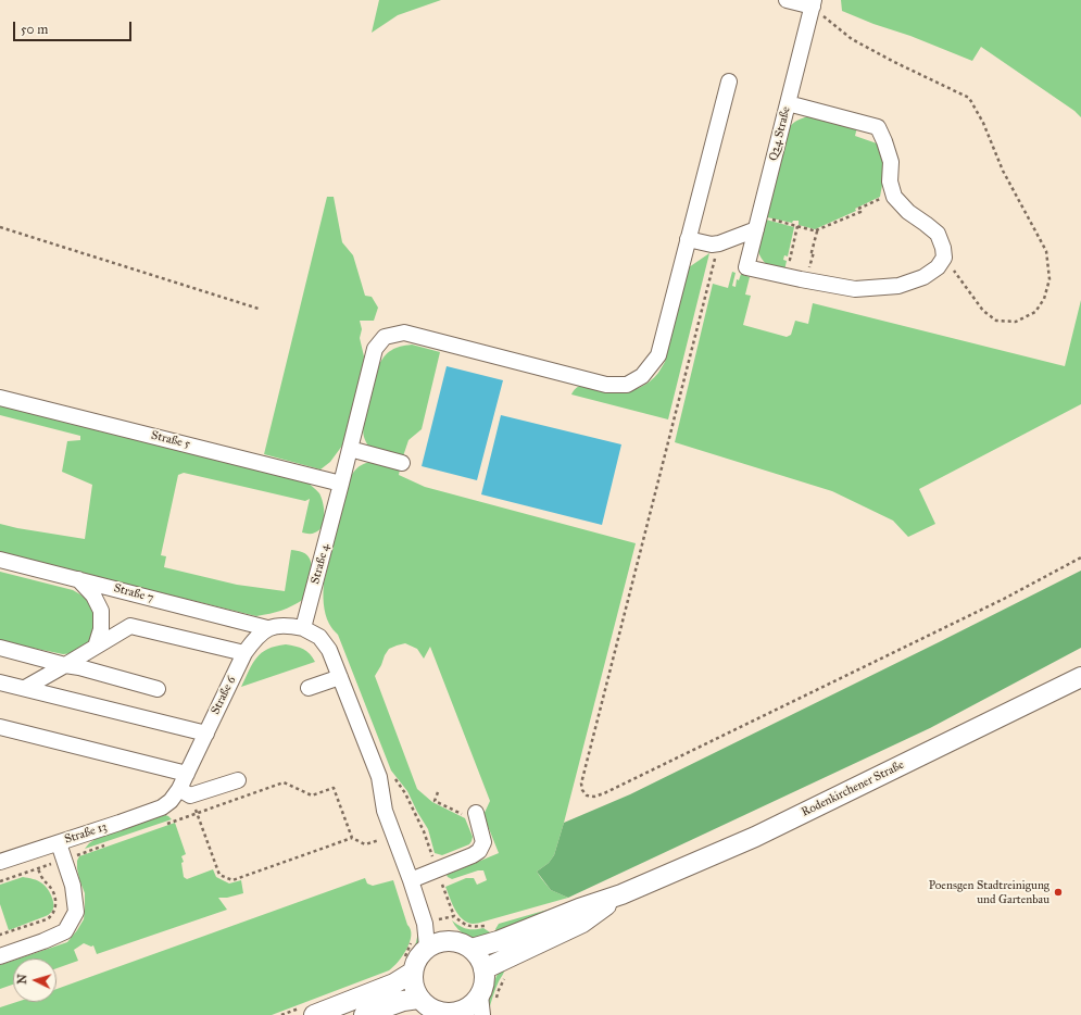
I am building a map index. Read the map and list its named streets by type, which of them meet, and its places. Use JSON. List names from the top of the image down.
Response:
{
  "streets": {
    "main road": ["Rodenkirchener Straße"],
    "street": [
      "Q24 Straße",
      "Straße 5",
      "Straße 4",
      "Straße 7",
      "Straße 6",
      "Straße 13"
    ]
  },
  "crossings": [
    ["Straße 5", "Straße 4"],
    ["Straße 7", "Straße 6"],
    ["Straße 6", "Straße 13"]
  ],
  "places": ["Poensgen Stadtreinigung und Gartenbau"],
  "scale_bar": "50 m",
  "north": "left"
}
